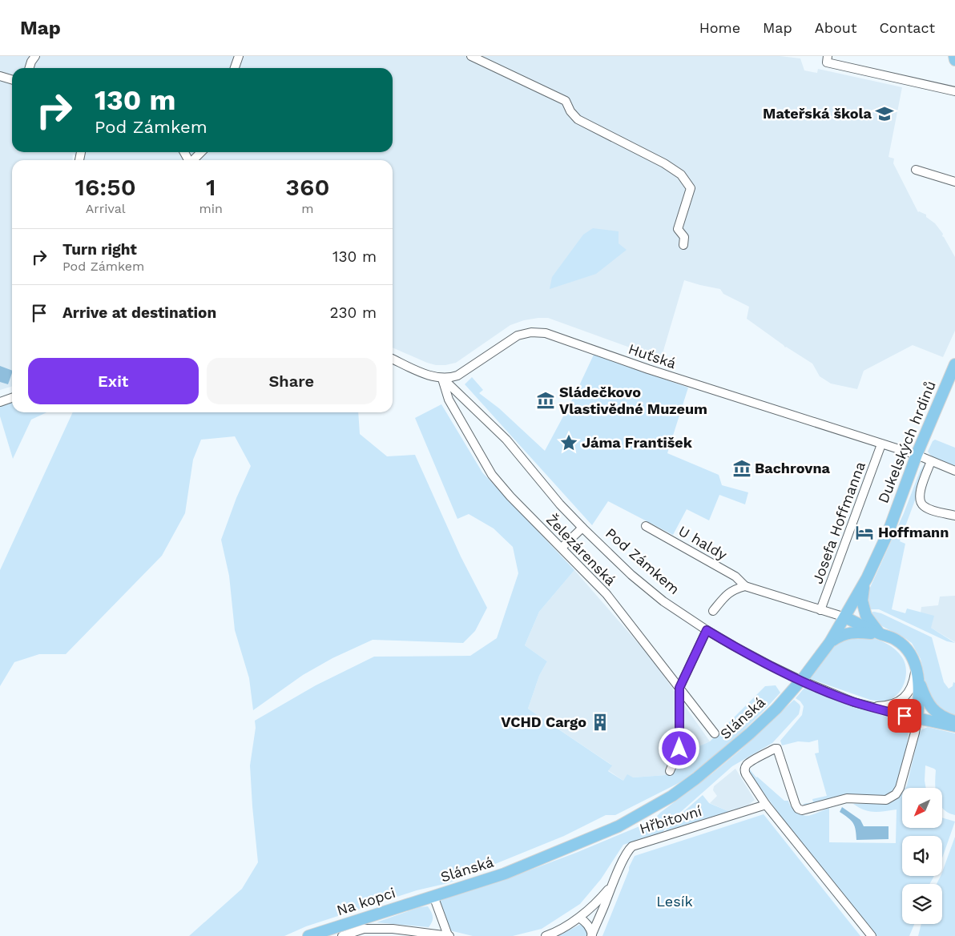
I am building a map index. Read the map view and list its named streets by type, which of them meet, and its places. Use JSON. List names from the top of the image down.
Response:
{
  "streets": {
    "main road": [
      "Dukelských hrdinů",
      "Pod Zámkem",
      "Slánská",
      "Na kopci"
    ],
    "street": [
      "Huťská",
      "Josefa Hoffmanna",
      "U haldy",
      "Železárenská",
      "Hřbitovní"
    ]
  },
  "crossings": [
    ["Huťská", "Dukelských hrdinů"],
    ["Huťská", "Josefa Hoffmanna"],
    ["Huťská", "Železárenská"],
    ["Huťská", "Pod Zámkem"],
    ["Dukelských hrdinů", "Slánská"],
    ["Železárenská", "Pod Zámkem"],
    ["Slánská", "Na kopci"]
  ],
  "parks": ["Lesík"],
  "places": {
    "school or university": ["Mateřská škola"],
    "museum": ["Sládečkovo Vlastivědné Muzeum", "Bachrovna"],
    "place": ["Jáma František"],
    "hotel": ["Hoffmann"],
    "building": ["VCHD Cargo"]
  },
  "north": "bottom left",
  "page": {
    "header": "Map",
    "nav": [
      "Home",
      "Map",
      "About",
      "Contact"
    ],
    "turn": ["130 m", "Pod Zámkem"],
    "eta": [
      "16:50",
      "Arrival",
      "1",
      "min",
      "360",
      "m"
    ],
    "list": [
      {
        "name": "Turn right",
        "note": "Pod Zámkem",
        "value": "130 m"
      },
      {
        "name": "Arrive at destination",
        "value": "230 m"
      }
    ],
    "buttons": ["Exit", "Share"]
  }
}
